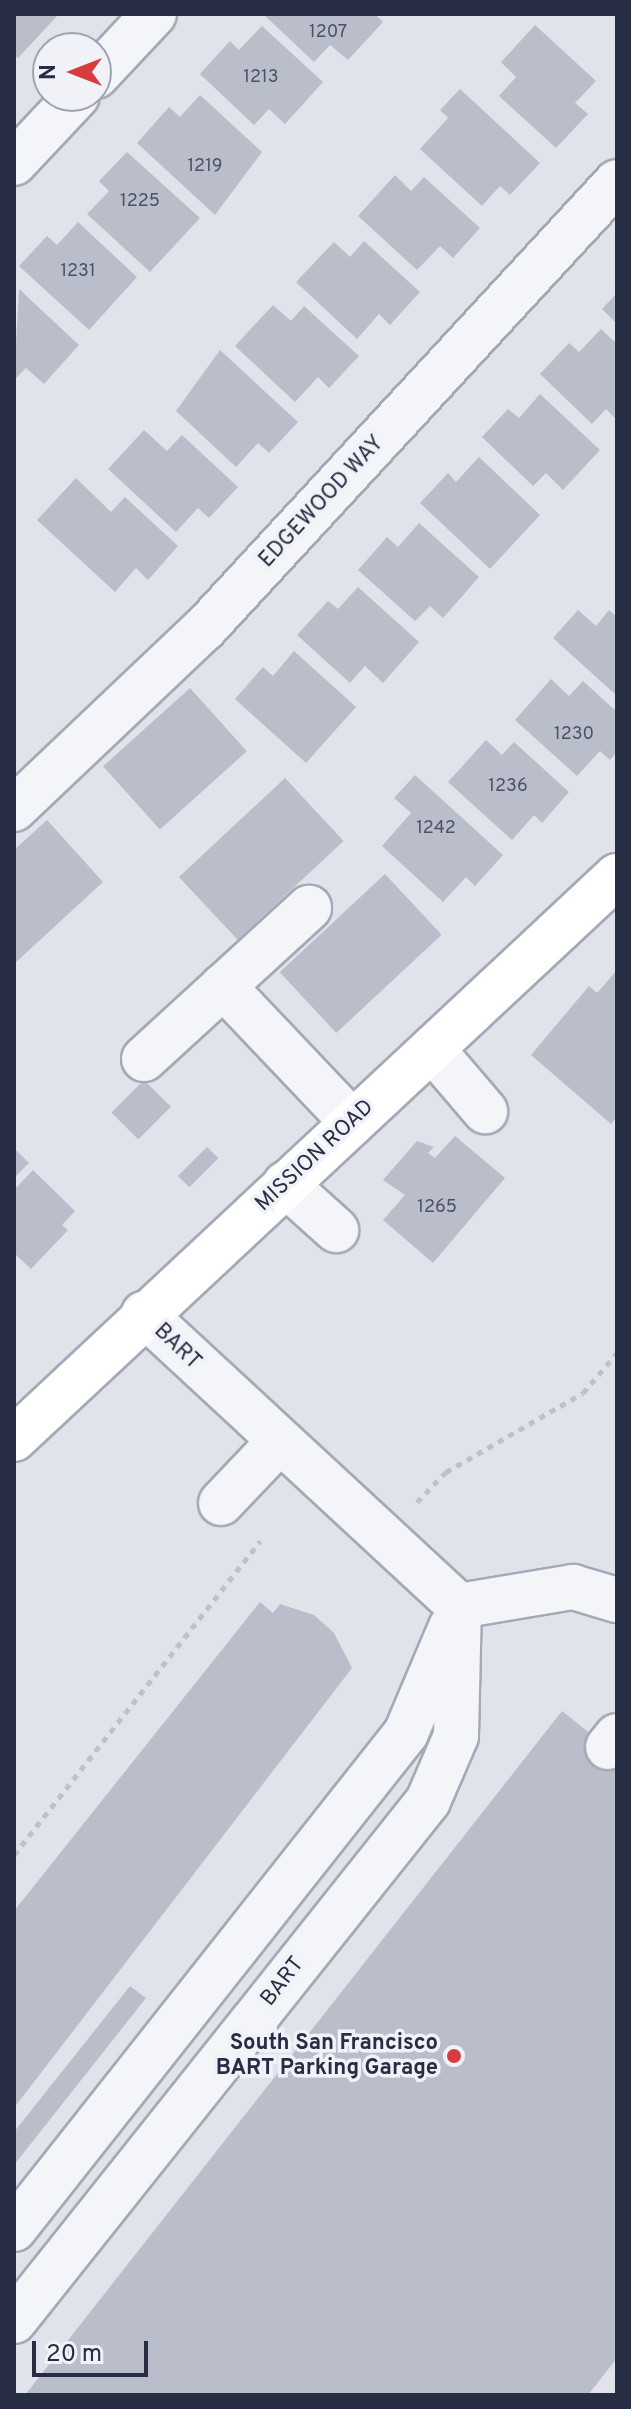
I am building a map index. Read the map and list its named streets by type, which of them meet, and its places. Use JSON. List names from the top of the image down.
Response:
{
  "streets": {
    "main road": ["MISSION ROAD"],
    "street": ["EDGEWOOD WAY", "BART"]
  },
  "crossings": [
    ["MISSION ROAD", "BART"]
  ],
  "places": ["South San Francisco BART Parking Garage"],
  "house_numbers": [
    "1207",
    "1213",
    "1219",
    "1225",
    "1231",
    "1230",
    "1236",
    "1242",
    "1265"
  ],
  "scale_bar": "20 m",
  "north": "left"
}
